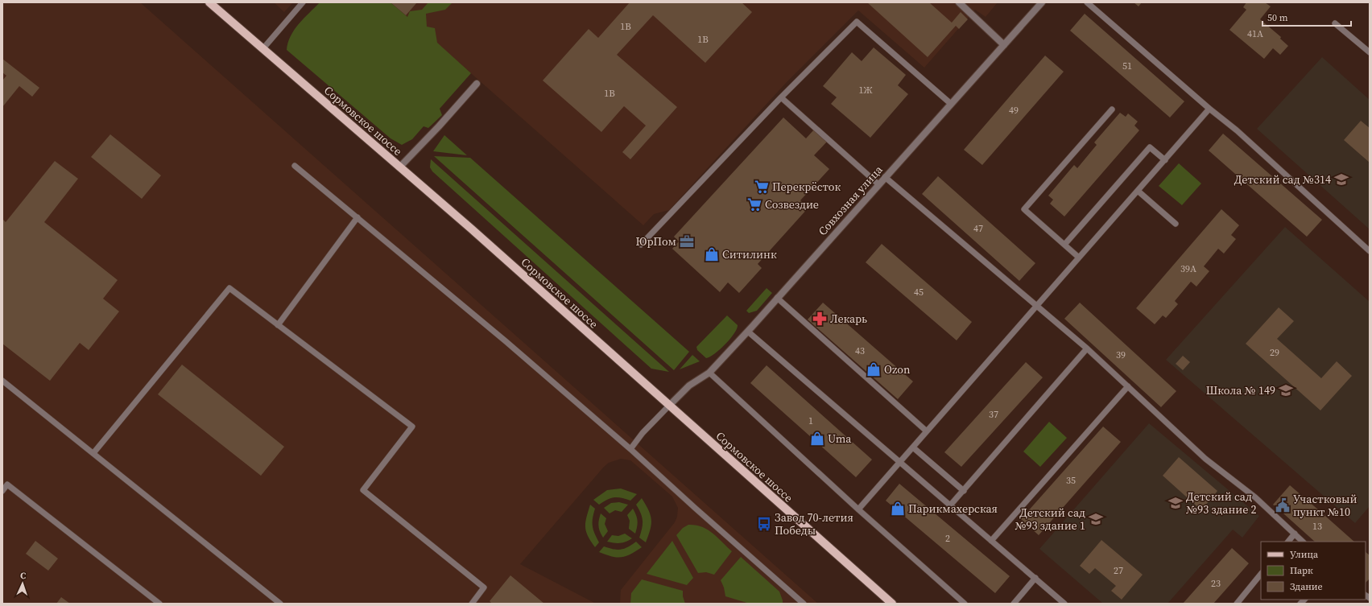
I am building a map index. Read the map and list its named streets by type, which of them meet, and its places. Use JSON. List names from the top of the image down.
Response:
{
  "streets": {
    "main road": ["Сормовское шоссе"],
    "street": ["Совхозная улица"]
  },
  "crossings": [
    ["Сормовское шоссе", "Совхозная улица"]
  ],
  "places": {
    "school or university": [
      "Детский сад №314",
      "Школа № 149",
      "Детский сад №93 здание 2",
      "Детский сад №93 здание 1"
    ],
    "supermarket": ["Перекрёсток", "Созвездие"],
    "office": ["ЮрПом"],
    "shop": [
      "Ситилинк",
      "Ozon",
      "Uma",
      "Парикмахерская"
    ],
    "pharmacy": ["Лекарь"],
    "public building": ["Участковый пункт №10"],
    "bus stop": ["Завод 70-летия Победы"]
  },
  "house_numbers": [
    "1В",
    "41А",
    "1В",
    "51",
    "1Ж",
    "1В",
    "49",
    "47",
    "39А",
    "45",
    "43",
    "29",
    "39",
    "37",
    "1",
    "35",
    "13",
    "2",
    "27",
    "23"
  ],
  "legend": ["Улица", "Парк", "Здание"],
  "scale_bar": "50 m",
  "north": "top"
}
